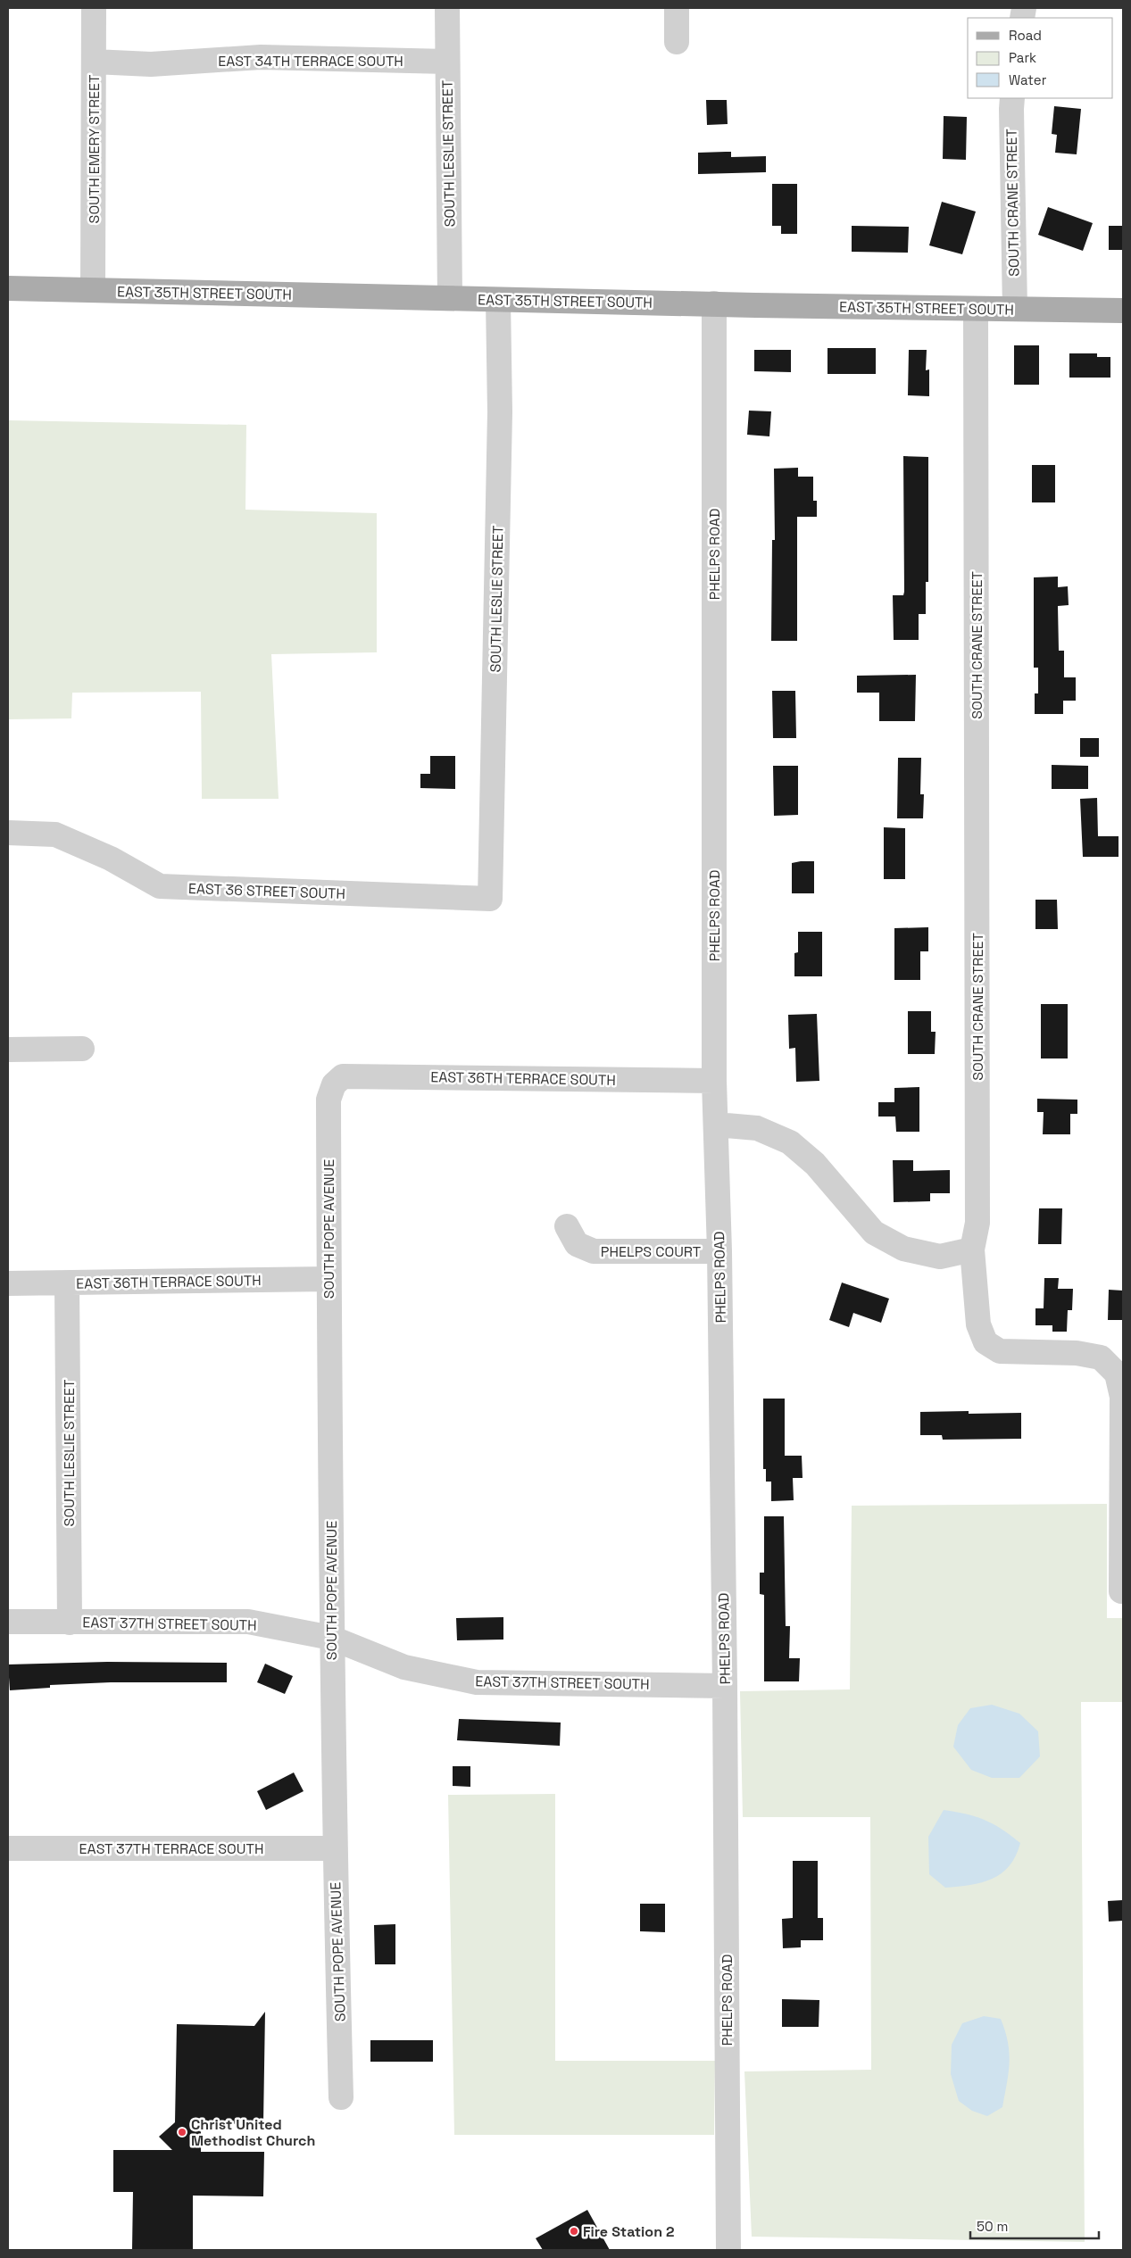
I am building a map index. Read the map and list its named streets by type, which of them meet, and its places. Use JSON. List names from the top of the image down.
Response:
{
  "streets": {
    "main road": ["EAST 35TH STREET SOUTH"],
    "street": [
      "EAST 34TH TERRACE SOUTH",
      "SOUTH EMERY STREET",
      "SOUTH LESLIE STREET",
      "SOUTH CRANE STREET",
      "PHELPS ROAD",
      "EAST 36 STREET SOUTH",
      "EAST 36TH TERRACE SOUTH",
      "SOUTH POPE AVENUE",
      "PHELPS COURT",
      "EAST 37TH STREET SOUTH",
      "EAST 37TH TERRACE SOUTH"
    ]
  },
  "crossings": [
    ["EAST 34TH TERRACE SOUTH", "SOUTH EMERY STREET"],
    ["EAST 34TH TERRACE SOUTH", "SOUTH LESLIE STREET"],
    ["SOUTH EMERY STREET", "EAST 35TH STREET SOUTH"],
    ["SOUTH LESLIE STREET", "EAST 35TH STREET SOUTH"],
    ["SOUTH LESLIE STREET", "EAST 36 STREET SOUTH"],
    ["SOUTH LESLIE STREET", "EAST 36TH TERRACE SOUTH"],
    ["SOUTH LESLIE STREET", "EAST 37TH STREET SOUTH"],
    ["SOUTH CRANE STREET", "EAST 35TH STREET SOUTH"],
    ["EAST 35TH STREET SOUTH", "PHELPS ROAD"],
    ["PHELPS ROAD", "EAST 36TH TERRACE SOUTH"],
    ["PHELPS ROAD", "PHELPS COURT"],
    ["PHELPS ROAD", "EAST 37TH STREET SOUTH"],
    ["EAST 36TH TERRACE SOUTH", "SOUTH POPE AVENUE"],
    ["SOUTH POPE AVENUE", "EAST 37TH STREET SOUTH"],
    ["SOUTH POPE AVENUE", "EAST 37TH TERRACE SOUTH"]
  ],
  "places": ["Christ United Methodist Church", "Fire Station 2"],
  "legend": ["Road", "Park", "Water"],
  "scale_bar": "50 m"
}
